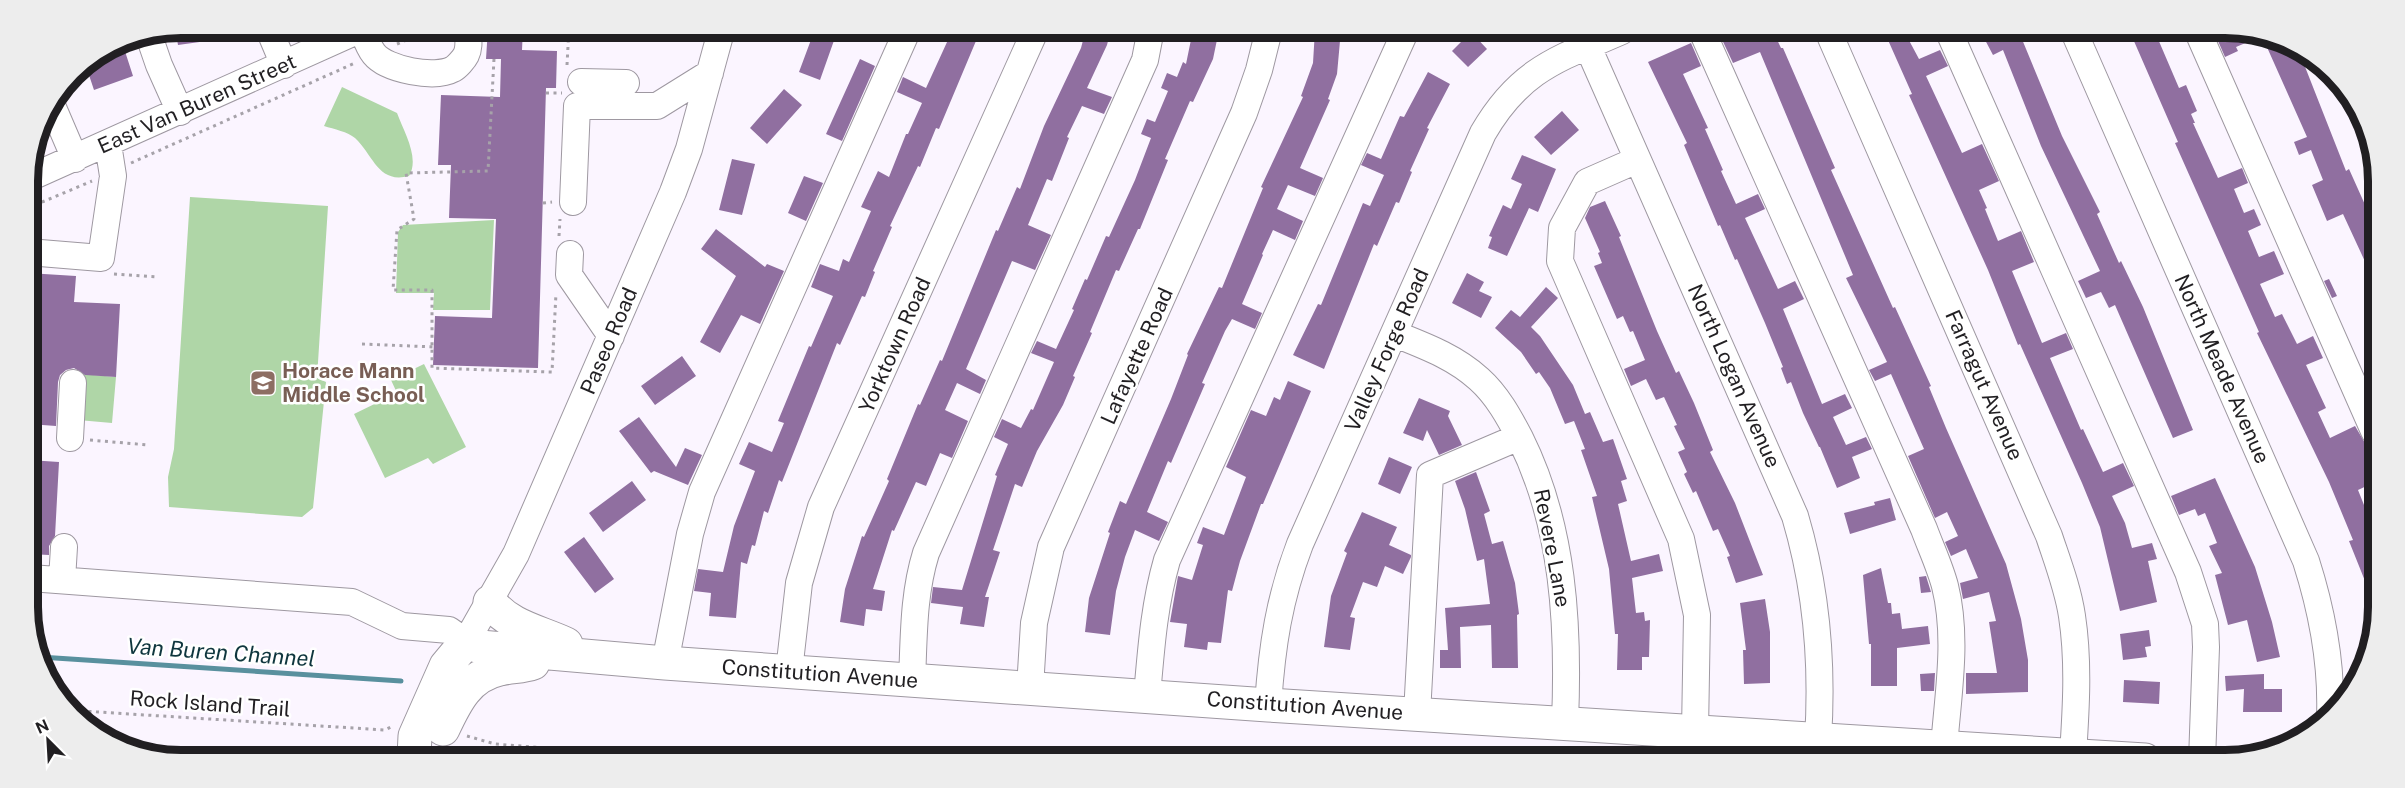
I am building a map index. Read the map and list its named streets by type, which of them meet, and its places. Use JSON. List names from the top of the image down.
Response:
{
  "streets": {
    "main road": ["Paseo Road", "Constitution Avenue"],
    "street": [
      "East Van Buren Street",
      "Yorktown Road",
      "Valley Forge Road",
      "Lafayette Road",
      "North Meade Avenue",
      "North Logan Avenue",
      "Farragut Avenue",
      "Revere Lane"
    ],
    "path": ["Rock Island Trail"]
  },
  "crossings": [
    ["Paseo Road", "Constitution Avenue"],
    ["Yorktown Road", "Constitution Avenue"],
    ["Valley Forge Road", "North Logan Avenue"],
    ["Valley Forge Road", "Revere Lane"],
    ["Valley Forge Road", "Constitution Avenue"],
    ["Lafayette Road", "Constitution Avenue"],
    ["North Logan Avenue", "Constitution Avenue"],
    ["Revere Lane", "Constitution Avenue"]
  ],
  "water": ["Van Buren Channel"],
  "places": {
    "school or university": ["Horace Mann Middle School"]
  },
  "north": "top left"
}
